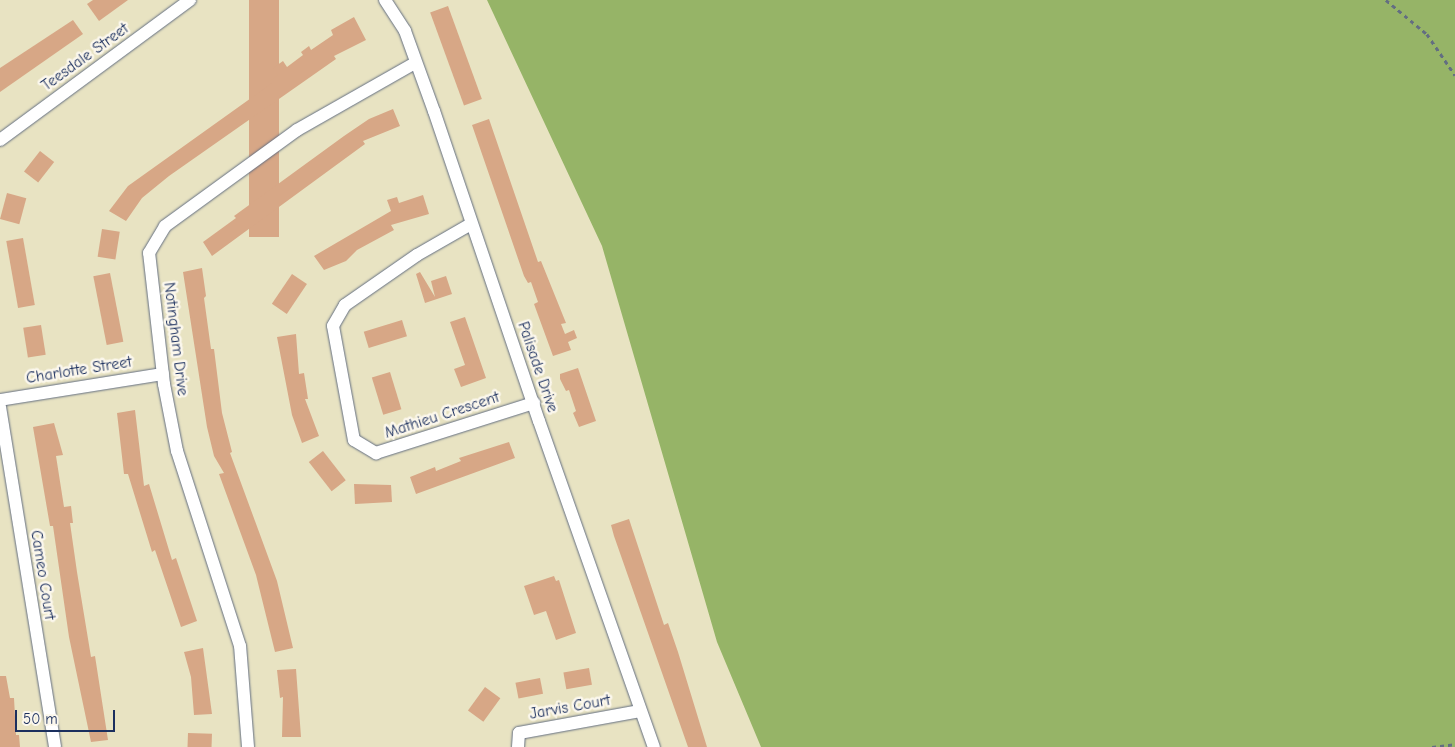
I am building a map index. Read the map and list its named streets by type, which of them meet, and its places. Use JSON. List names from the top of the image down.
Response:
{
  "streets": {
    "street": [
      "Teesdale Street",
      "Notingham Drive",
      "Palisade Drive",
      "Charlotte Street",
      "Mathieu Crescent",
      "Cameo Court",
      "Jarvis Court"
    ]
  },
  "crossings": [
    ["Notingham Drive", "Palisade Drive"],
    ["Notingham Drive", "Charlotte Street"],
    ["Palisade Drive", "Mathieu Crescent"],
    ["Palisade Drive", "Jarvis Court"]
  ],
  "scale_bar": "50 m"
}
